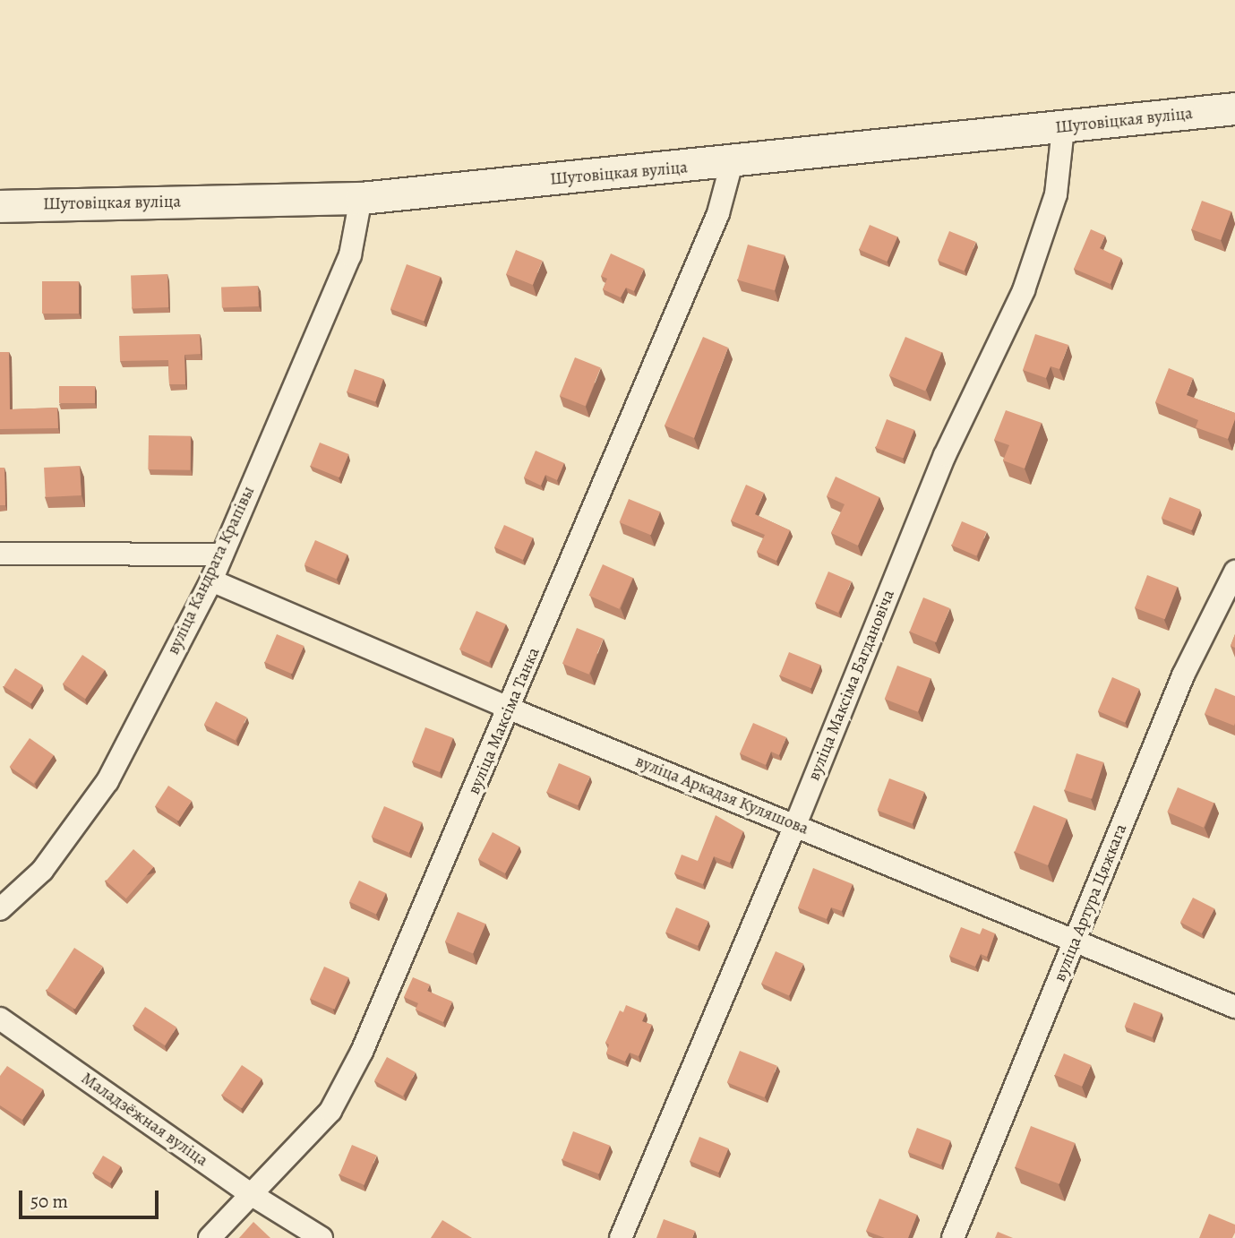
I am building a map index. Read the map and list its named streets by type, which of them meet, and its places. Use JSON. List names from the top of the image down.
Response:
{
  "streets": {
    "main road": ["Шутовіцкая вуліца"],
    "street": [
      "вуліца Кандрата Крапівы",
      "вуліца Максіма Багдановіча",
      "вуліца Максіма Танка",
      "вуліца Аркадзя Куляшова",
      "вуліца Артура Цяжкага",
      "Маладзёжная вуліца"
    ]
  },
  "crossings": [
    ["Шутовіцкая вуліца", "вуліца Кандрата Крапівы"],
    ["Шутовіцкая вуліца", "вуліца Максіма Багдановіча"],
    ["Шутовіцкая вуліца", "вуліца Максіма Танка"],
    ["вуліца Кандрата Крапівы", "вуліца Аркадзя Куляшова"],
    ["вуліца Максіма Багдановіча", "вуліца Аркадзя Куляшова"],
    ["вуліца Максіма Танка", "вуліца Аркадзя Куляшова"],
    ["вуліца Максіма Танка", "Маладзёжная вуліца"],
    ["вуліца Аркадзя Куляшова", "вуліца Артура Цяжкага"]
  ],
  "scale_bar": "50 m"
}
